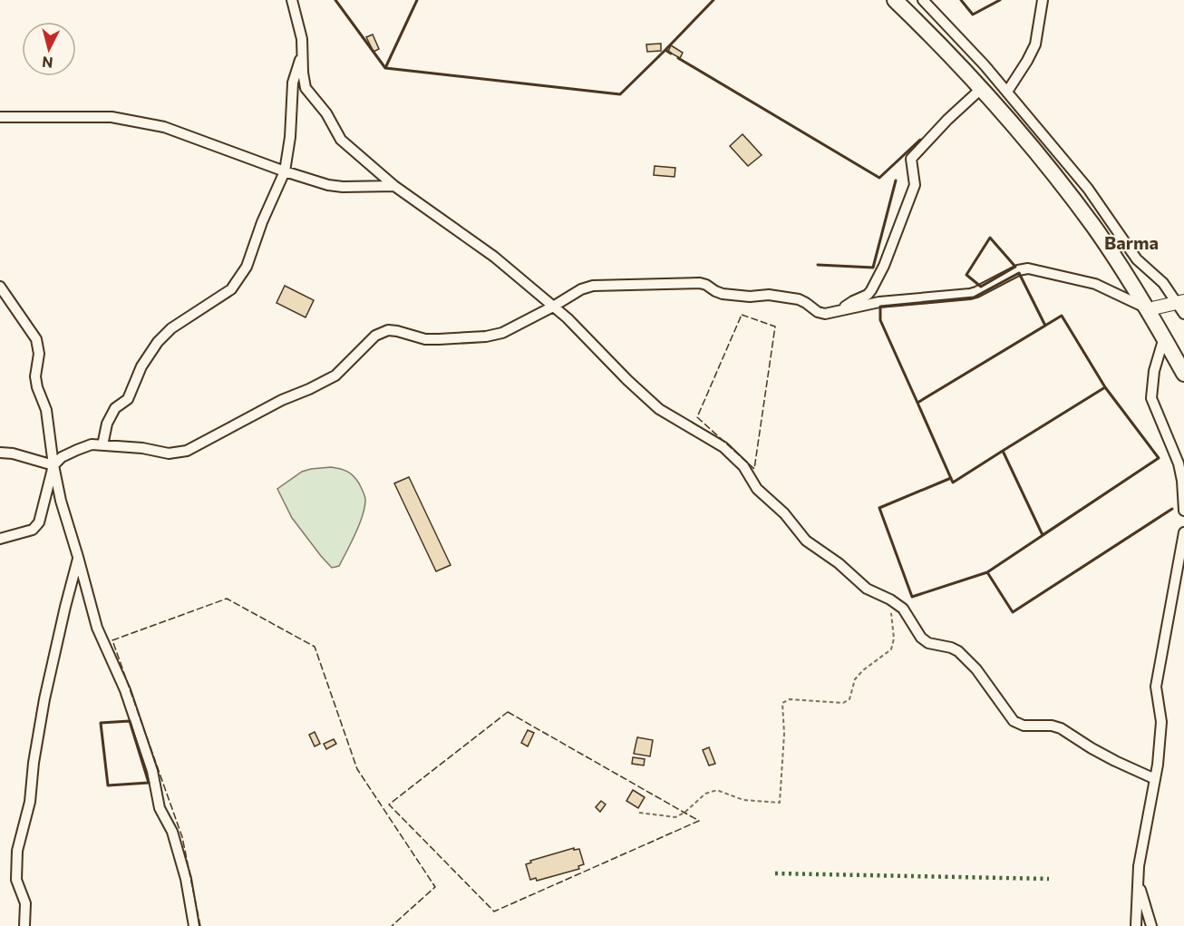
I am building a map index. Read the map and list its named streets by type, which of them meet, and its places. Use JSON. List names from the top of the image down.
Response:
{
  "districts": ["Barma"],
  "north": "bottom"
}
